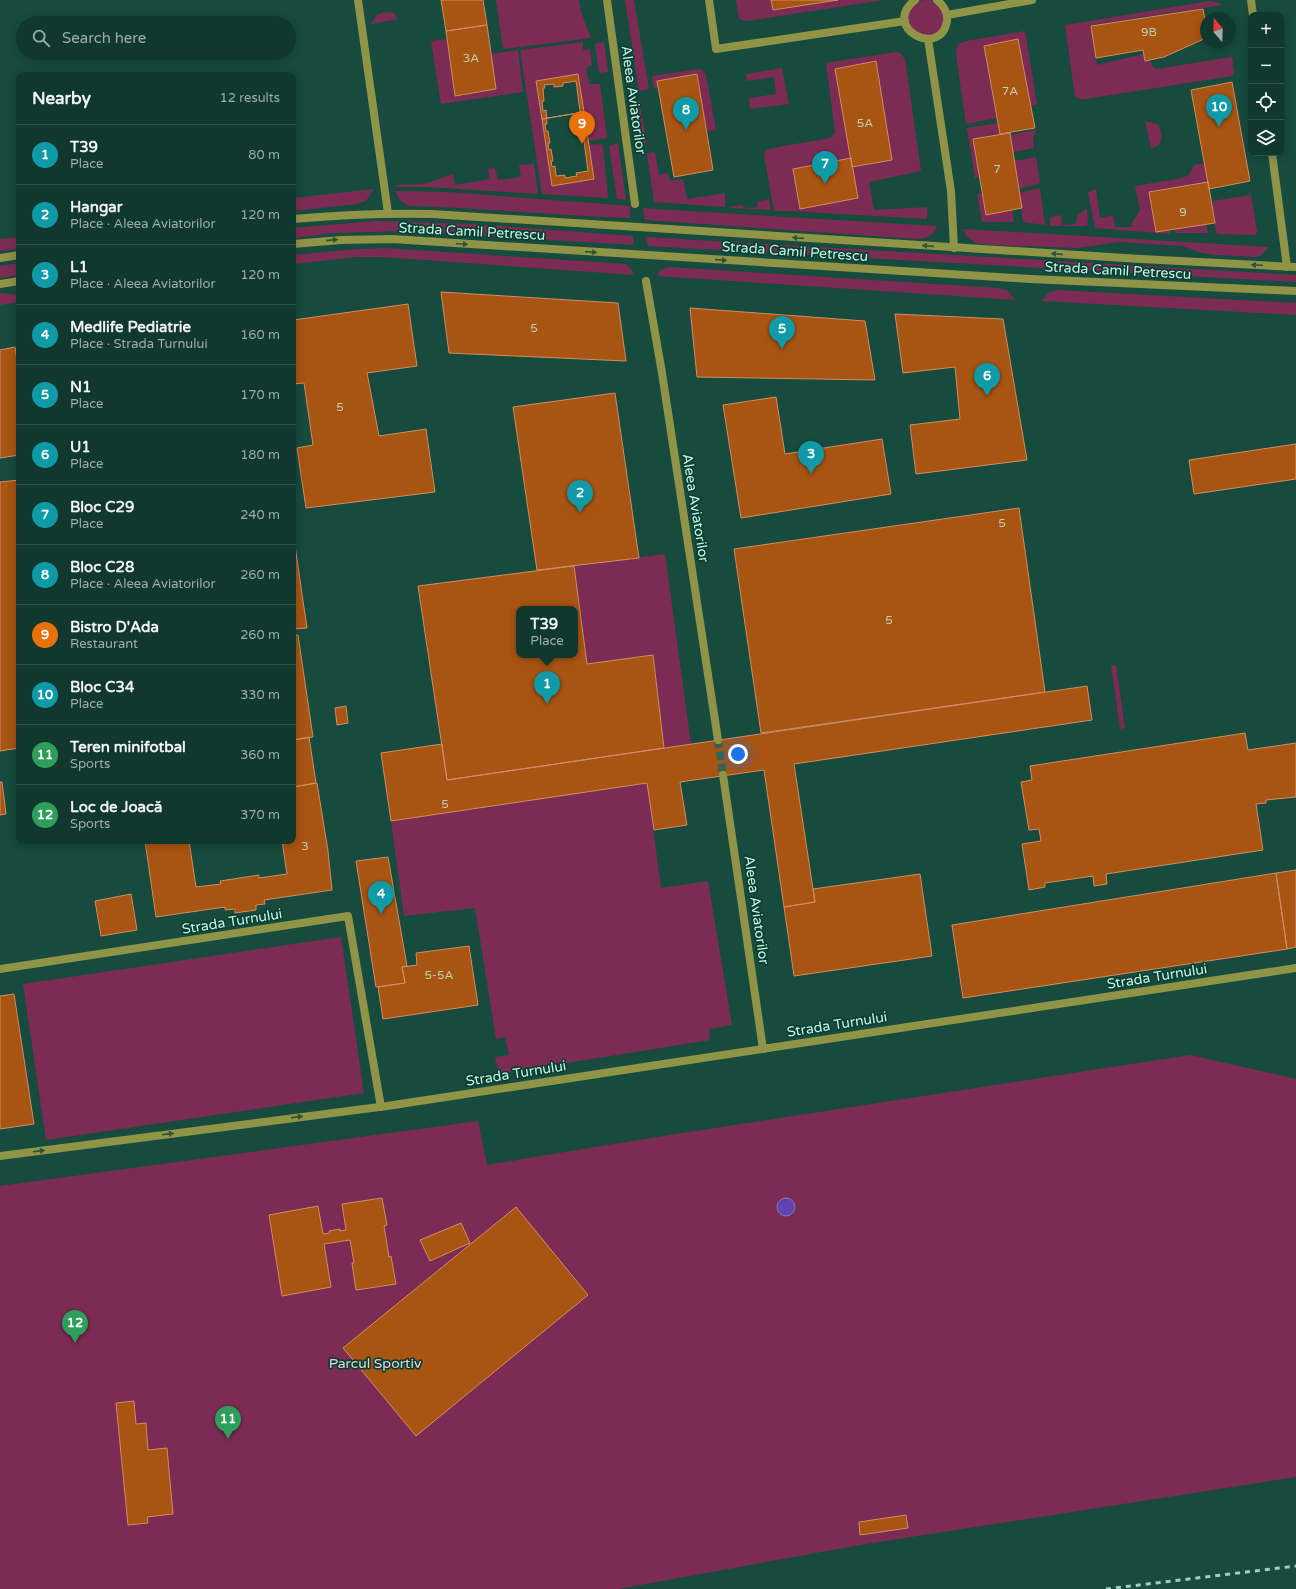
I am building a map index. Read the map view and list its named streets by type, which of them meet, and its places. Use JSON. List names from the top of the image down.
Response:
{
  "streets": {
    "street": ["Aleea Aviatorilor", "Strada Camil Petrescu", "Strada Turnului"]
  },
  "crossings": [
    ["Aleea Aviatorilor", "Strada Turnului"]
  ],
  "parks": ["Parcul Sportiv"],
  "house_numbers": [
    "9B",
    "3A",
    "7A",
    "5A",
    "7",
    "9",
    "5",
    "5",
    "5",
    "5",
    "5",
    "3",
    "5-5A"
  ],
  "north": "top",
  "page": {
    "map_buttons": ["+", "−"],
    "search": "Search here",
    "heading": ["Nearby", "12 results"],
    "pins": [
      "10",
      "8",
      "9",
      "7",
      "5",
      "6",
      "3",
      "2",
      "1",
      "4",
      "12",
      "11"
    ],
    "list": [
      {
        "mark": "1",
        "name": "T39",
        "note": "Place",
        "value": "80 m"
      },
      {
        "mark": "2",
        "name": "Hangar",
        "note": "Place · Aleea Aviatorilor",
        "value": "120 m"
      },
      {
        "mark": "3",
        "name": "L1",
        "note": "Place · Aleea Aviatorilor",
        "value": "120 m"
      },
      {
        "mark": "4",
        "name": "Medlife Pediatrie",
        "note": "Place · Strada Turnului",
        "value": "160 m"
      },
      {
        "mark": "5",
        "name": "N1",
        "note": "Place",
        "value": "170 m"
      },
      {
        "mark": "6",
        "name": "U1",
        "note": "Place",
        "value": "180 m"
      },
      {
        "mark": "7",
        "name": "Bloc C29",
        "note": "Place",
        "value": "240 m"
      },
      {
        "mark": "8",
        "name": "Bloc C28",
        "note": "Place · Aleea Aviatorilor",
        "value": "260 m"
      },
      {
        "mark": "9",
        "name": "Bistro D'Ada",
        "note": "Restaurant",
        "value": "260 m"
      },
      {
        "mark": "10",
        "name": "Bloc C34",
        "note": "Place",
        "value": "330 m"
      },
      {
        "mark": "11",
        "name": "Teren minifotbal",
        "note": "Sports",
        "value": "360 m"
      },
      {
        "mark": "12",
        "name": "Loc de Joacă",
        "note": "Sports",
        "value": "370 m"
      }
    ],
    "popup": ["T39", "Place"]
  }
}
